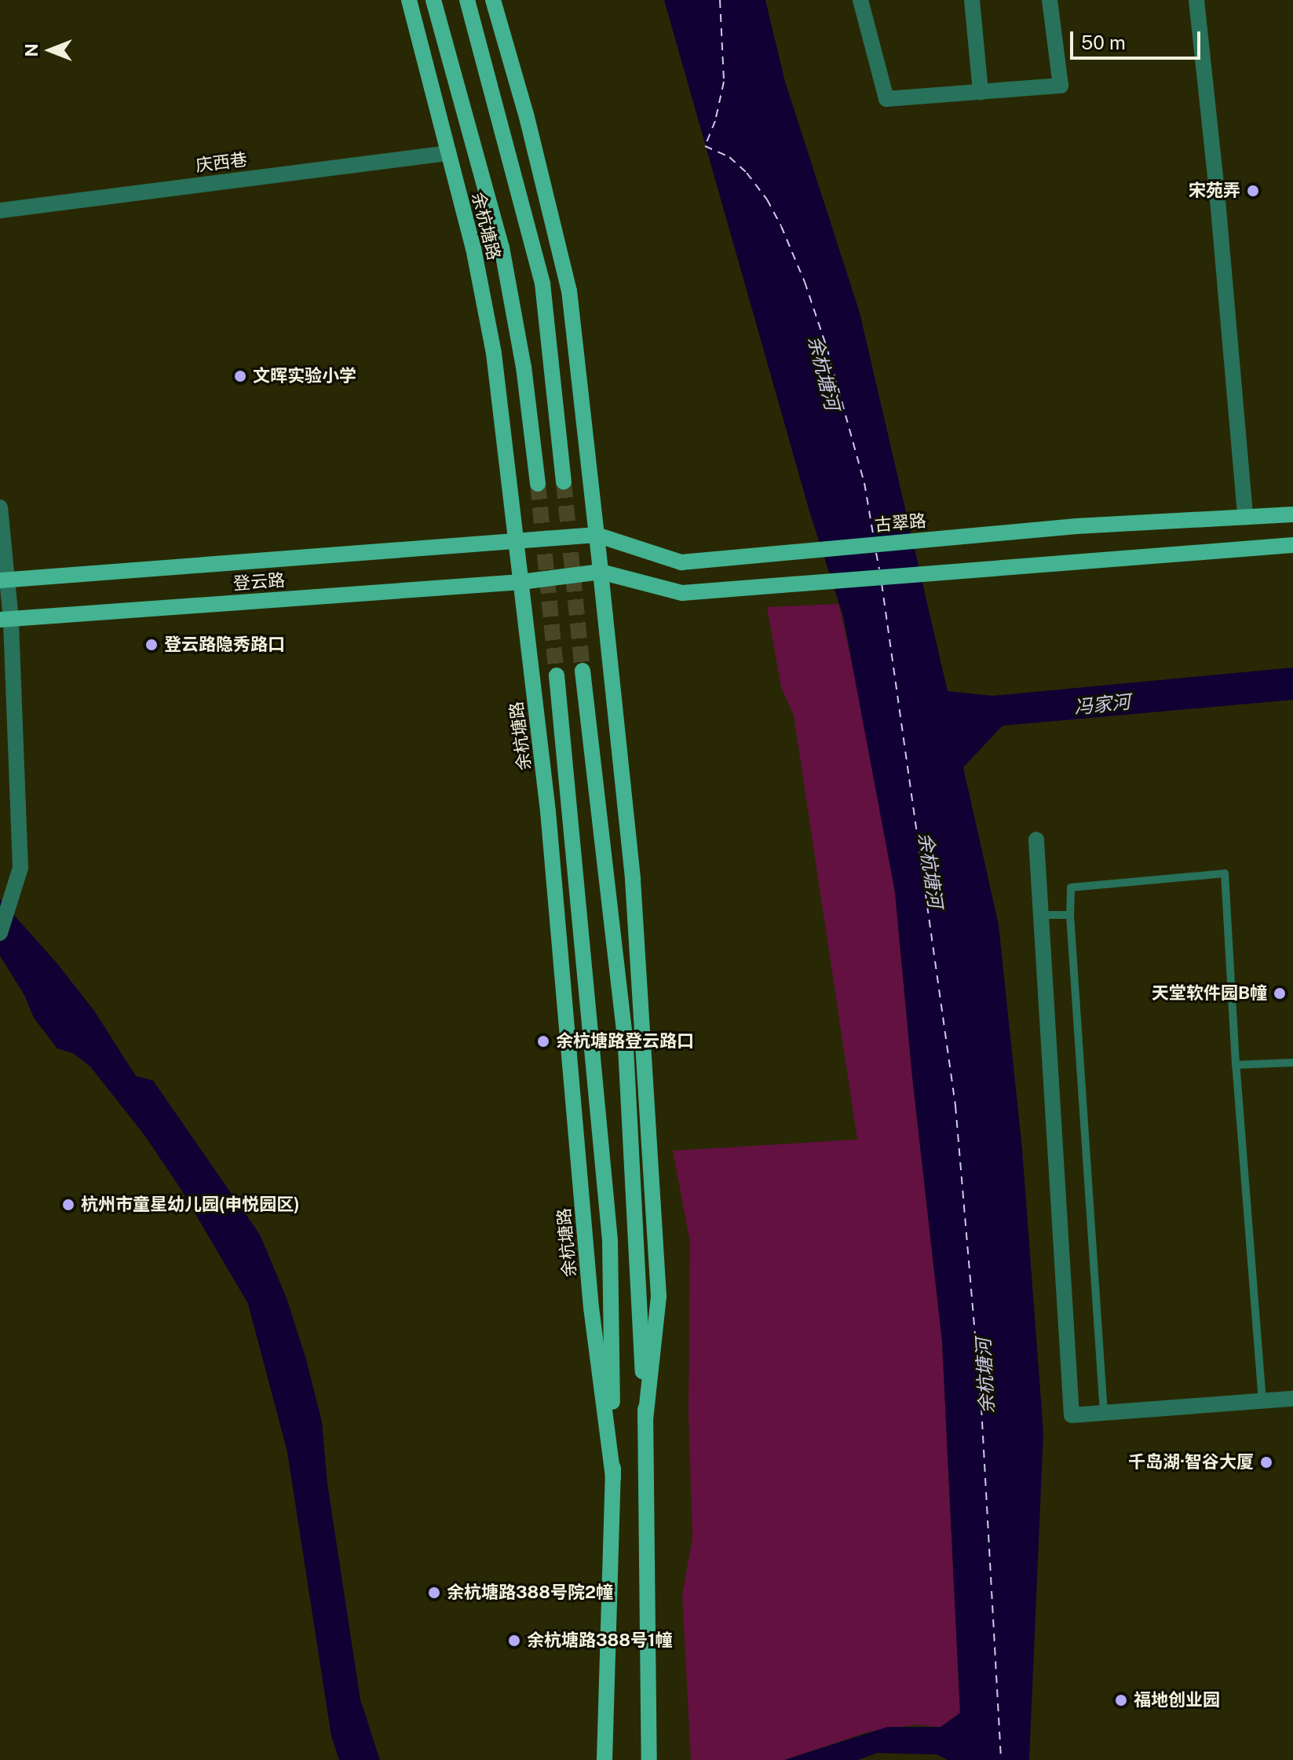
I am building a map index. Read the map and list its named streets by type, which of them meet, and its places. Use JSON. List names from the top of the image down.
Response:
{
  "streets": {
    "main road": ["余杭塘路", "古翠路", "登云路"],
    "street": ["庆西巷"]
  },
  "crossings": [
    ["庆西巷", "余杭塘路"],
    ["余杭塘路", "古翠路"],
    ["余杭塘路", "登云路"],
    ["古翠路", "登云路"]
  ],
  "water": ["余杭塘河", "冯家河"],
  "places": [
    "宋苑弄",
    "文晖实验小学",
    "登云路隐秀路口",
    "天堂软件园B幢",
    "余杭塘路登云路口",
    "杭州市童星幼儿园(申悦园区)",
    "千岛湖·智谷大厦",
    "余杭塘路388号院2幢",
    "余杭塘路388号1幢",
    "福地创业园"
  ],
  "scale_bar": "50 m",
  "north": "left"
}
